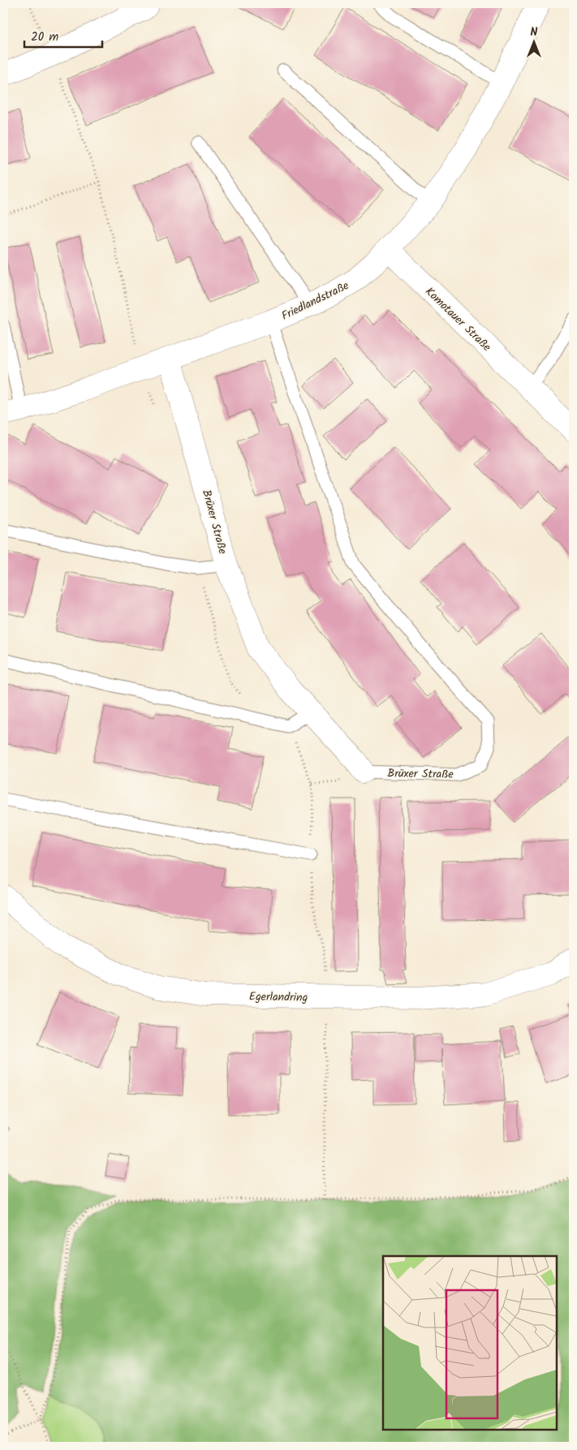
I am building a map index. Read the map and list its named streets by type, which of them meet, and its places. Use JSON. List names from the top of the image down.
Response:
{
  "streets": {
    "street": [
      "Friedlandstraße",
      "Komotauer Straße",
      "Brüxer Straße",
      "Egerlandring"
    ]
  },
  "crossings": [
    ["Friedlandstraße", "Komotauer Straße"],
    ["Friedlandstraße", "Brüxer Straße"]
  ],
  "scale_bar": "20 m",
  "north": "top"
}
